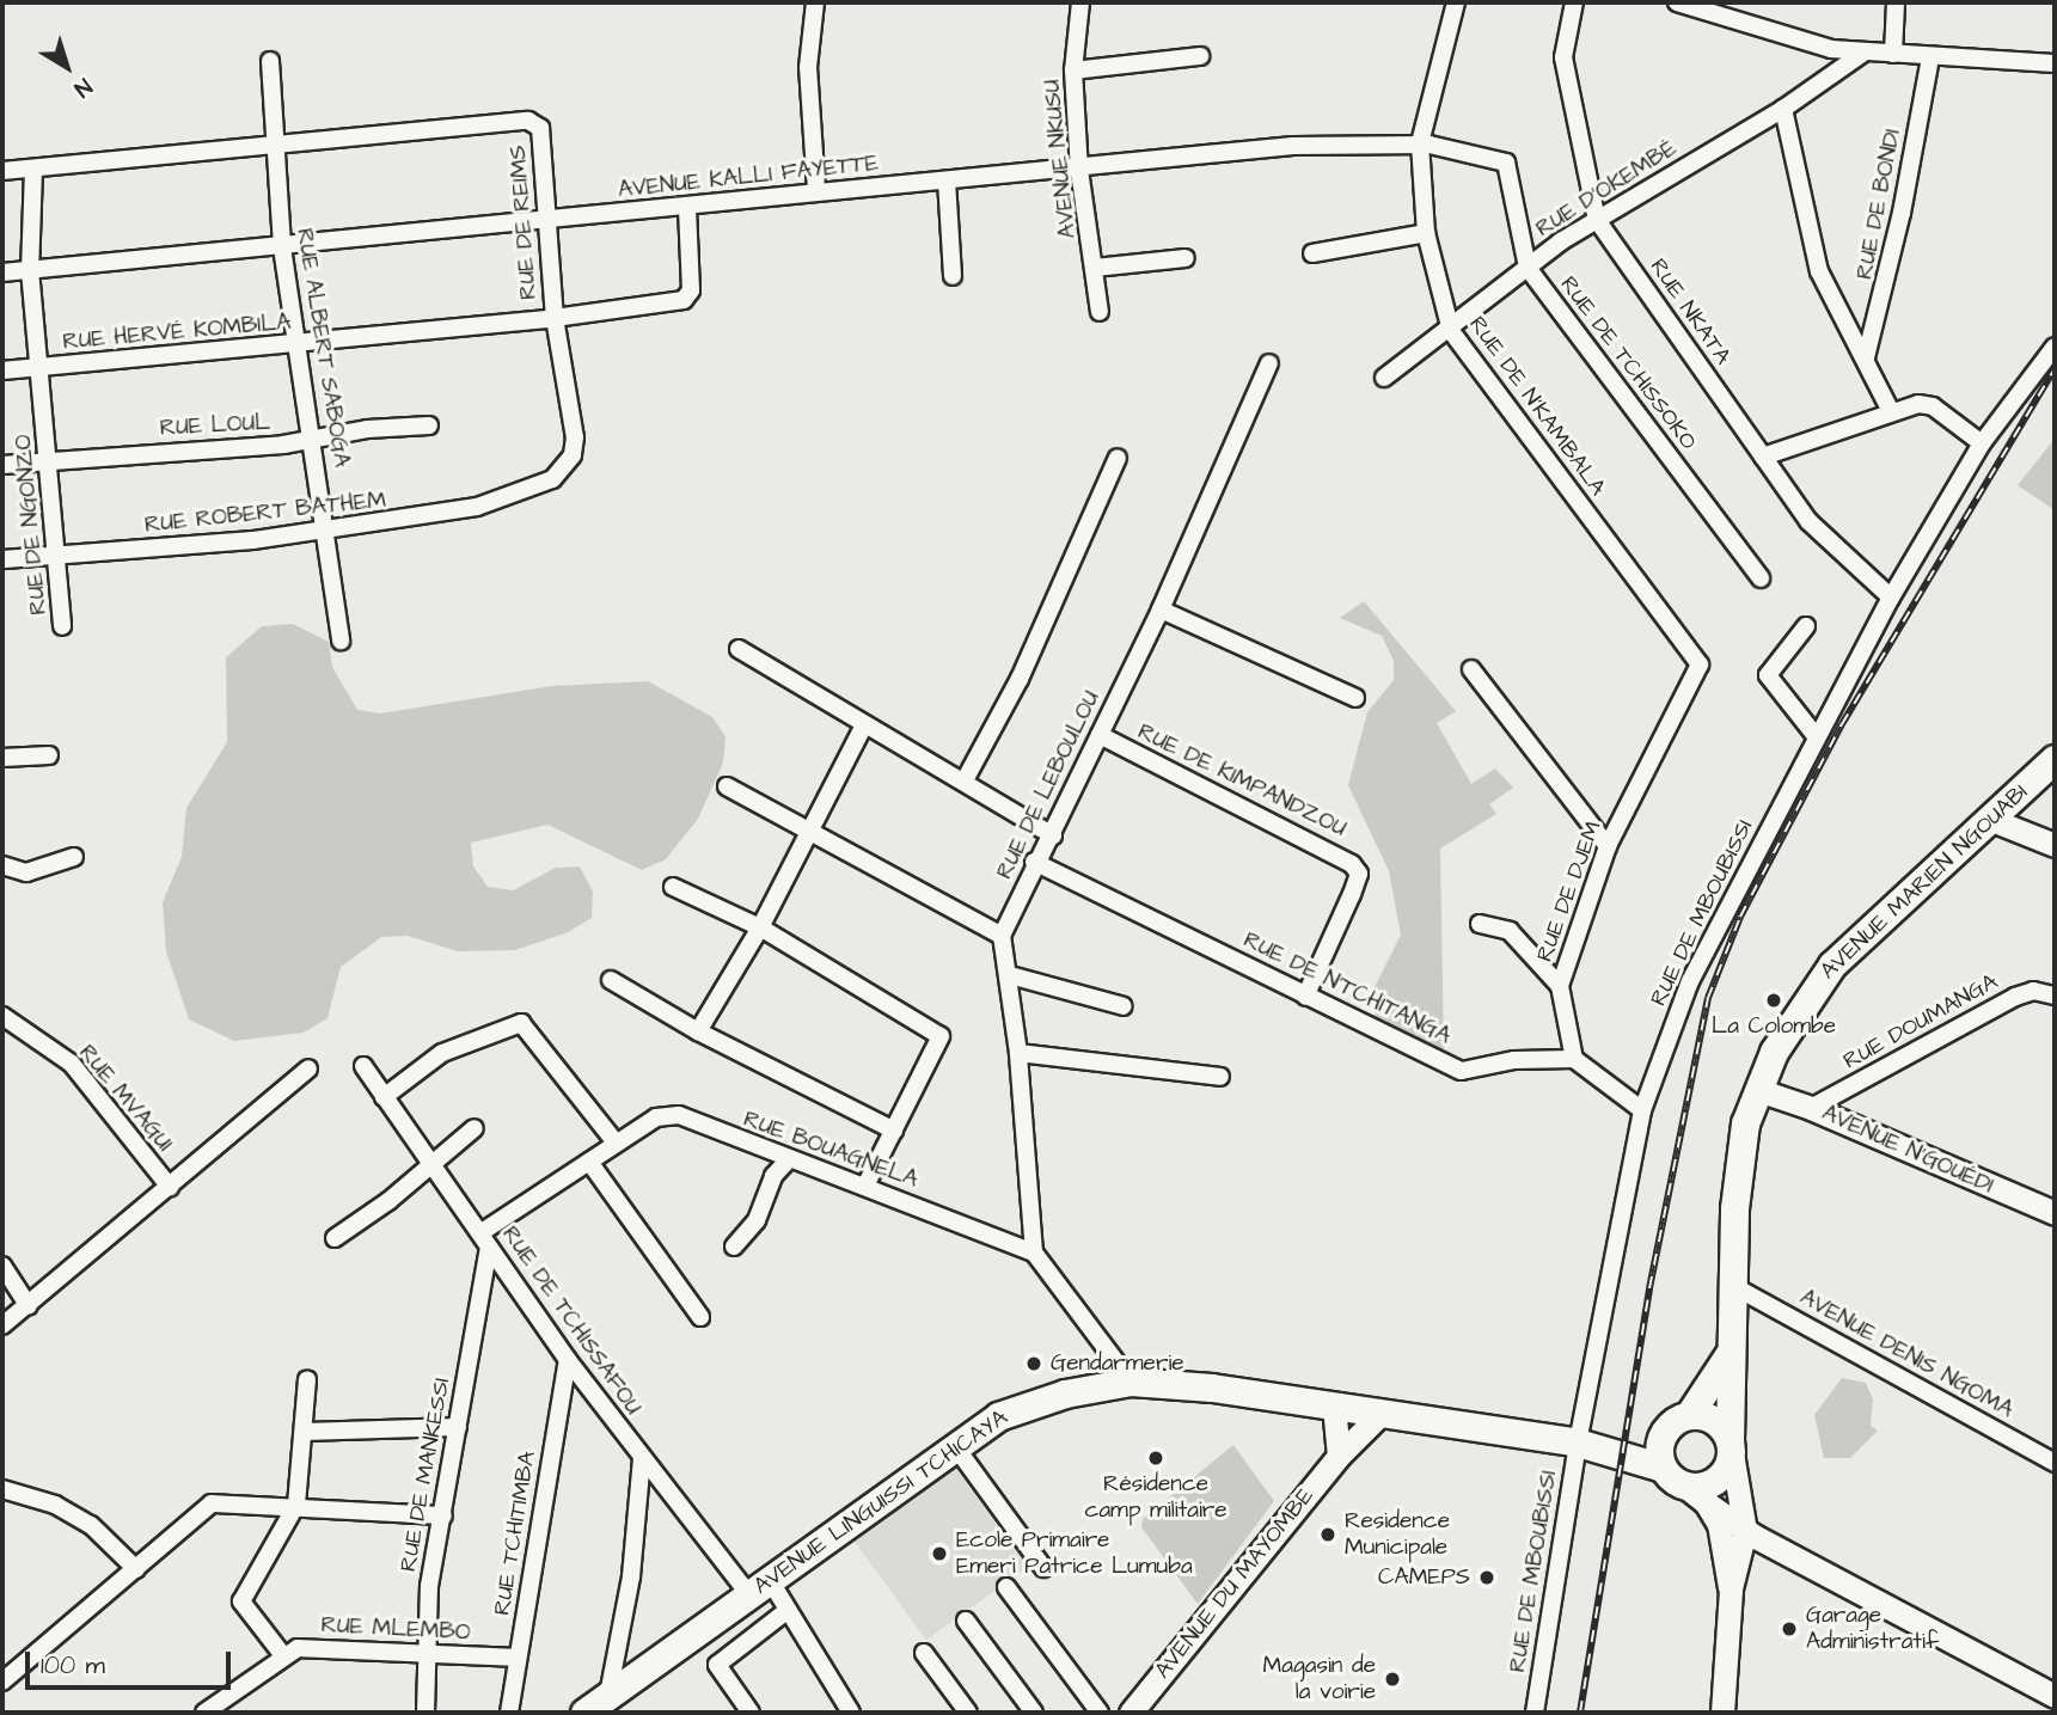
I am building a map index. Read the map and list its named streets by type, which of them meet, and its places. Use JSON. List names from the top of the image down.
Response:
{
  "streets": {
    "main road": ["AVENUE MARIEN NGOUABI", "AVENUE LINGUISSI TCHICAYA"],
    "street": [
      "AVENUE NKUSU",
      "AVENUE KALLI FAYETTE",
      "RUE D'OKEMBÉ",
      "RUE DE BONDI",
      "RUE DE REIMS",
      "RUE NKATA",
      "RUE HERVÉ KOMBILA",
      "RUE ALBERT SABOGA",
      "RUE DE TCHISSOKO",
      "RUE DE N'KAMBALA",
      "RUE LOUL",
      "RUE ROBERT BATHEM",
      "RUE DE NGONZO",
      "RUE DE KIMPANDZOU",
      "RUE DE LEBOULOU",
      "RUE DE DJEM",
      "RUE DE MBOUBISSI",
      "RUE DE N'TCHITANGA",
      "RUE DOUMANGA",
      "RUE MVAGUI",
      "RUE BOUAGNELA",
      "AVENUE N'GOUÉDI",
      "RUE DE TCHISSAFOU",
      "AVENUE DENIS NGOMA",
      "RUE DE MANKESSI",
      "RUE TCHITIMBA",
      "AVENUE DU MAYOMBE",
      "RUE MLEMBO"
    ]
  },
  "crossings": [
    ["AVENUE NKUSU", "AVENUE KALLI FAYETTE"],
    ["AVENUE KALLI FAYETTE", "RUE DE REIMS"],
    ["AVENUE KALLI FAYETTE", "RUE HERVÉ KOMBILA"],
    ["AVENUE KALLI FAYETTE", "RUE ALBERT SABOGA"],
    ["AVENUE KALLI FAYETTE", "RUE DE TCHISSOKO"],
    ["AVENUE KALLI FAYETTE", "RUE DE N'KAMBALA"],
    ["AVENUE KALLI FAYETTE", "RUE DE NGONZO"],
    ["RUE D'OKEMBÉ", "RUE NKATA"],
    ["RUE D'OKEMBÉ", "RUE DE TCHISSOKO"],
    ["RUE D'OKEMBÉ", "RUE DE N'KAMBALA"],
    ["RUE DE REIMS", "RUE HERVÉ KOMBILA"],
    ["RUE DE REIMS", "RUE ALBERT SABOGA"],
    ["RUE DE REIMS", "RUE ROBERT BATHEM"],
    ["RUE NKATA", "RUE DE MBOUBISSI"],
    ["RUE HERVÉ KOMBILA", "RUE ALBERT SABOGA"],
    ["RUE HERVÉ KOMBILA", "RUE DE NGONZO"],
    ["RUE ALBERT SABOGA", "RUE LOUL"],
    ["RUE ALBERT SABOGA", "RUE ROBERT BATHEM"],
    ["RUE DE N'KAMBALA", "RUE DE DJEM"],
    ["RUE LOUL", "RUE DE NGONZO"],
    ["RUE ROBERT BATHEM", "RUE DE NGONZO"],
    ["RUE DE KIMPANDZOU", "RUE DE LEBOULOU"],
    ["RUE DE KIMPANDZOU", "RUE DE N'TCHITANGA"],
    ["RUE DE LEBOULOU", "RUE DE N'TCHITANGA"],
    ["AVENUE MARIEN NGOUABI", "AVENUE N'GOUÉDI"],
    ["AVENUE MARIEN NGOUABI", "AVENUE DENIS NGOMA"],
    ["RUE DE DJEM", "RUE DE N'TCHITANGA"],
    ["RUE DE MBOUBISSI", "AVENUE LINGUISSI TCHICAYA"],
    ["RUE DOUMANGA", "AVENUE N'GOUÉDI"],
    ["RUE BOUAGNELA", "RUE DE TCHISSAFOU"],
    ["RUE BOUAGNELA", "RUE DE MANKESSI"],
    ["RUE DE TCHISSAFOU", "RUE DE MANKESSI"],
    ["RUE DE TCHISSAFOU", "AVENUE LINGUISSI TCHICAYA"],
    ["RUE DE TCHISSAFOU", "RUE TCHITIMBA"],
    ["RUE DE MANKESSI", "RUE MLEMBO"],
    ["AVENUE LINGUISSI TCHICAYA", "AVENUE DU MAYOMBE"],
    ["RUE TCHITIMBA", "RUE MLEMBO"]
  ],
  "places": [
    "La Colombe",
    "Gendarmerie",
    "Résidence camp militaire",
    "Residence Municipale",
    "Ecole Primaire Emeri Patrice Lumuba",
    "CAMEPS",
    "Garage Administratif",
    "Magasin de la voirie"
  ],
  "scale_bar": "100 m",
  "north": "bottom right"
}
